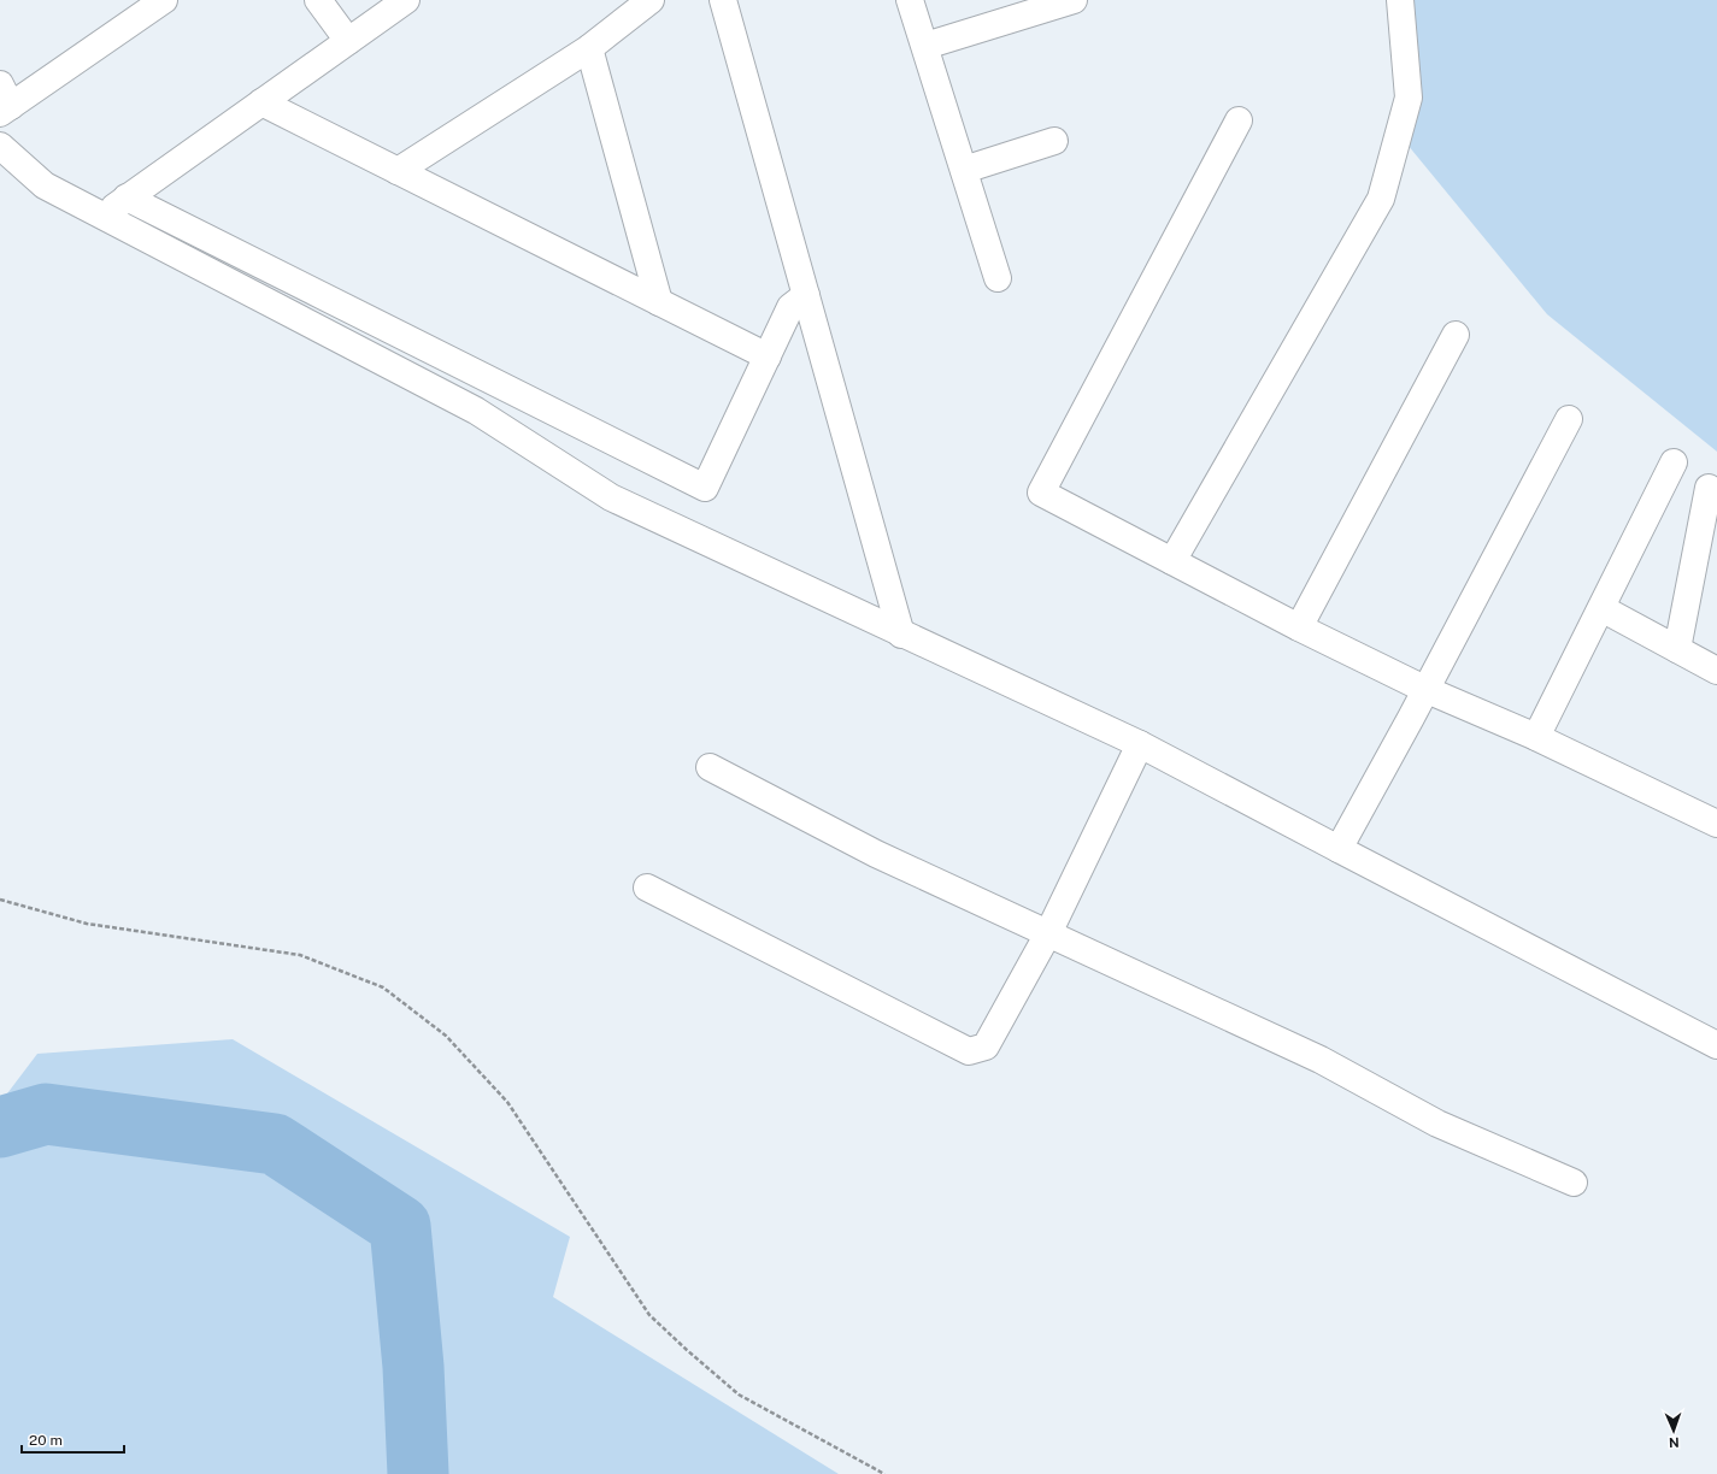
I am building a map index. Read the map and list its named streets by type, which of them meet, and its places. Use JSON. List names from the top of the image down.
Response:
{
  "scale_bar": "20 m",
  "north": "bottom"
}
